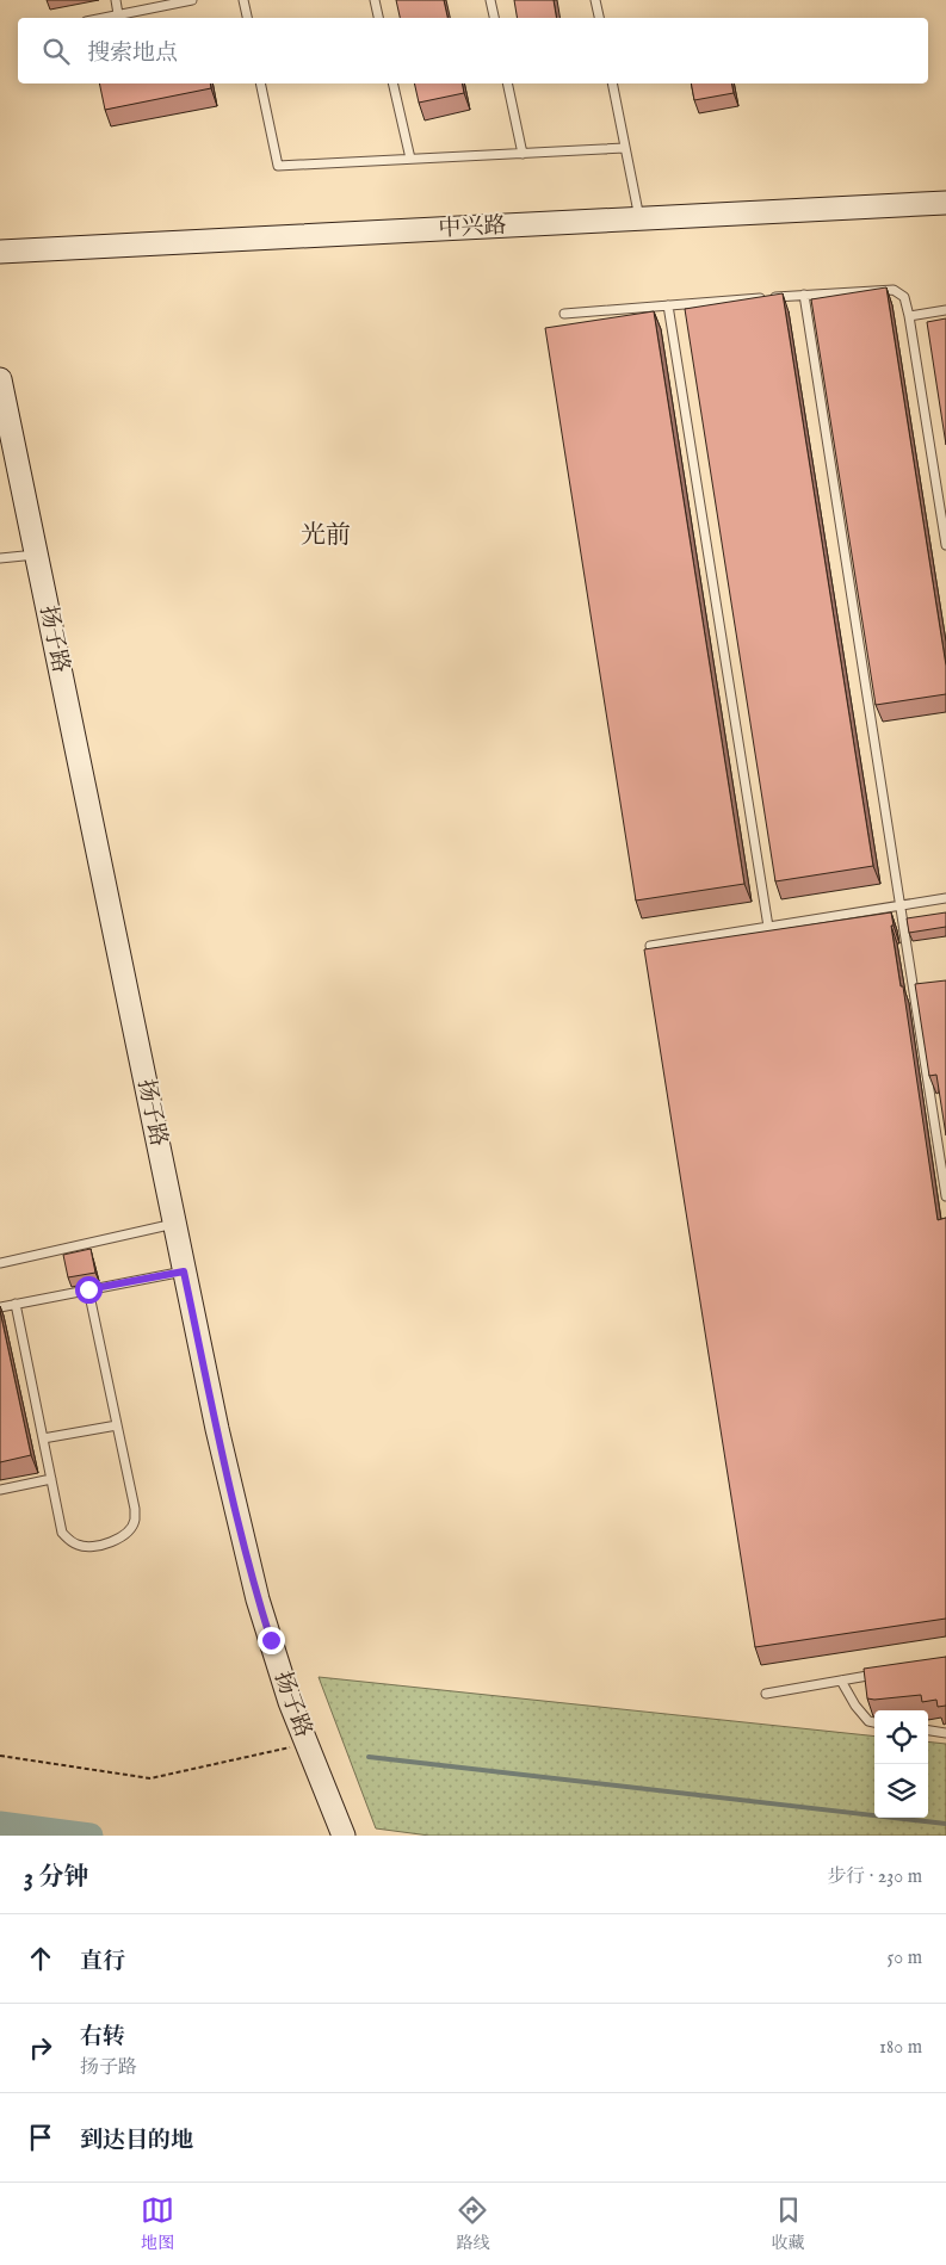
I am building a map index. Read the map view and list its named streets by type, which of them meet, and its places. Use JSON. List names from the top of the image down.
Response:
{
  "streets": {
    "street": ["中兴路", "扬子路"]
  },
  "districts": ["光前"],
  "page": {
    "search": "搜索地点",
    "heading": ["3 分钟", "步行 · 230 m"],
    "list": [
      ["直行", "50 m"],
      ["右转", "扬子路", "180 m"],
      "到达目的地"
    ],
    "nav": ["地图", "路线", "收藏"]
  }
}
